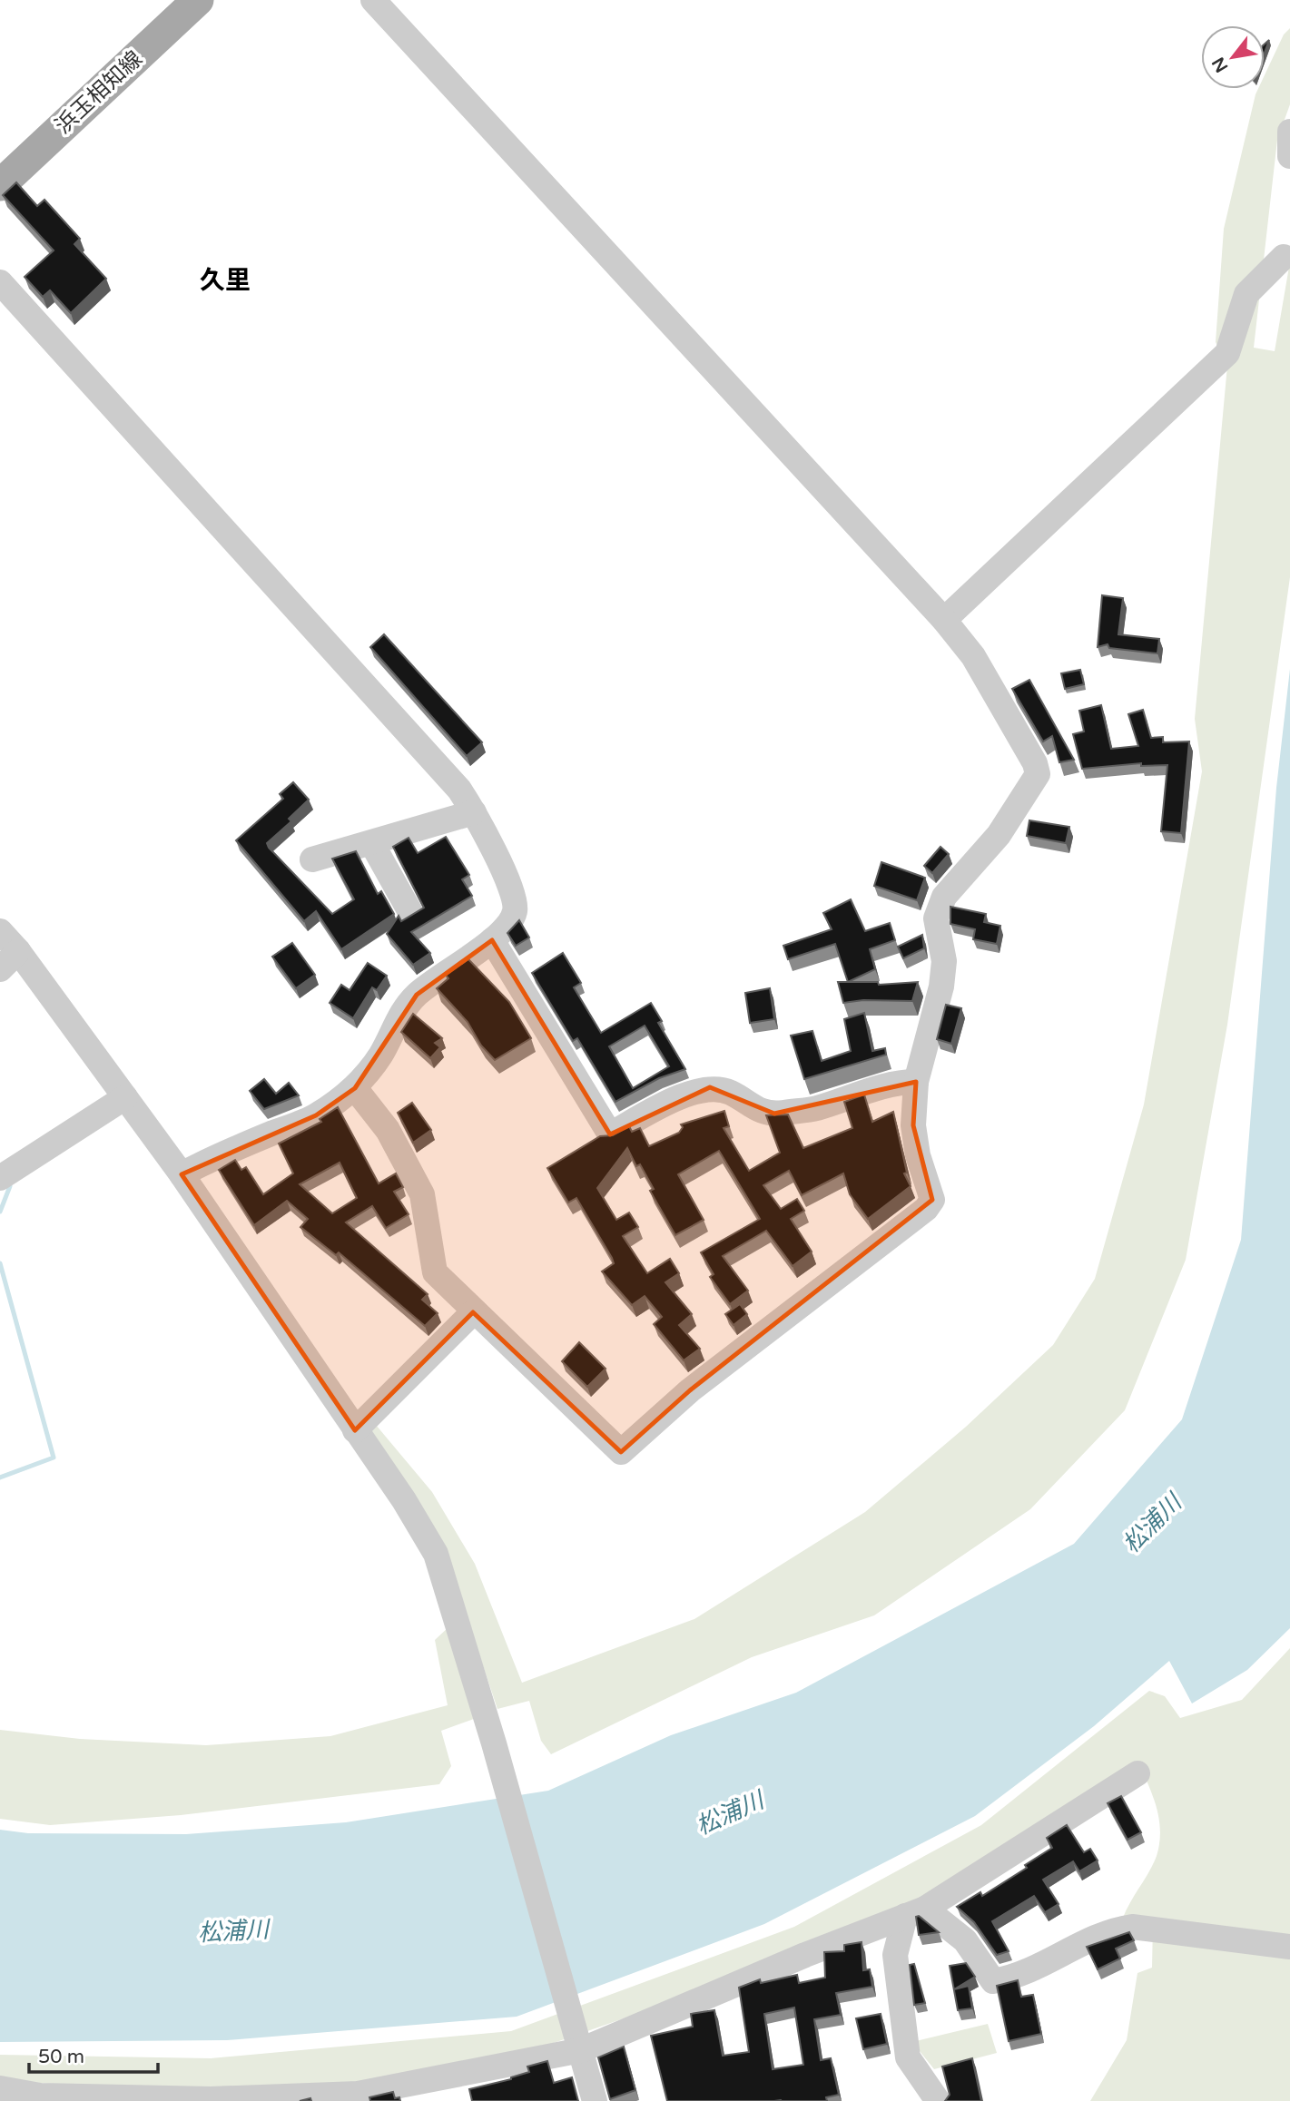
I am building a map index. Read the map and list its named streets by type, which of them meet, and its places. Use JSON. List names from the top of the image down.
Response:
{
  "streets": {
    "main road": ["浜玉相知線"]
  },
  "districts": ["久里"],
  "water": ["松浦川"],
  "scale_bar": "50 m",
  "north": "bottom left"
}
